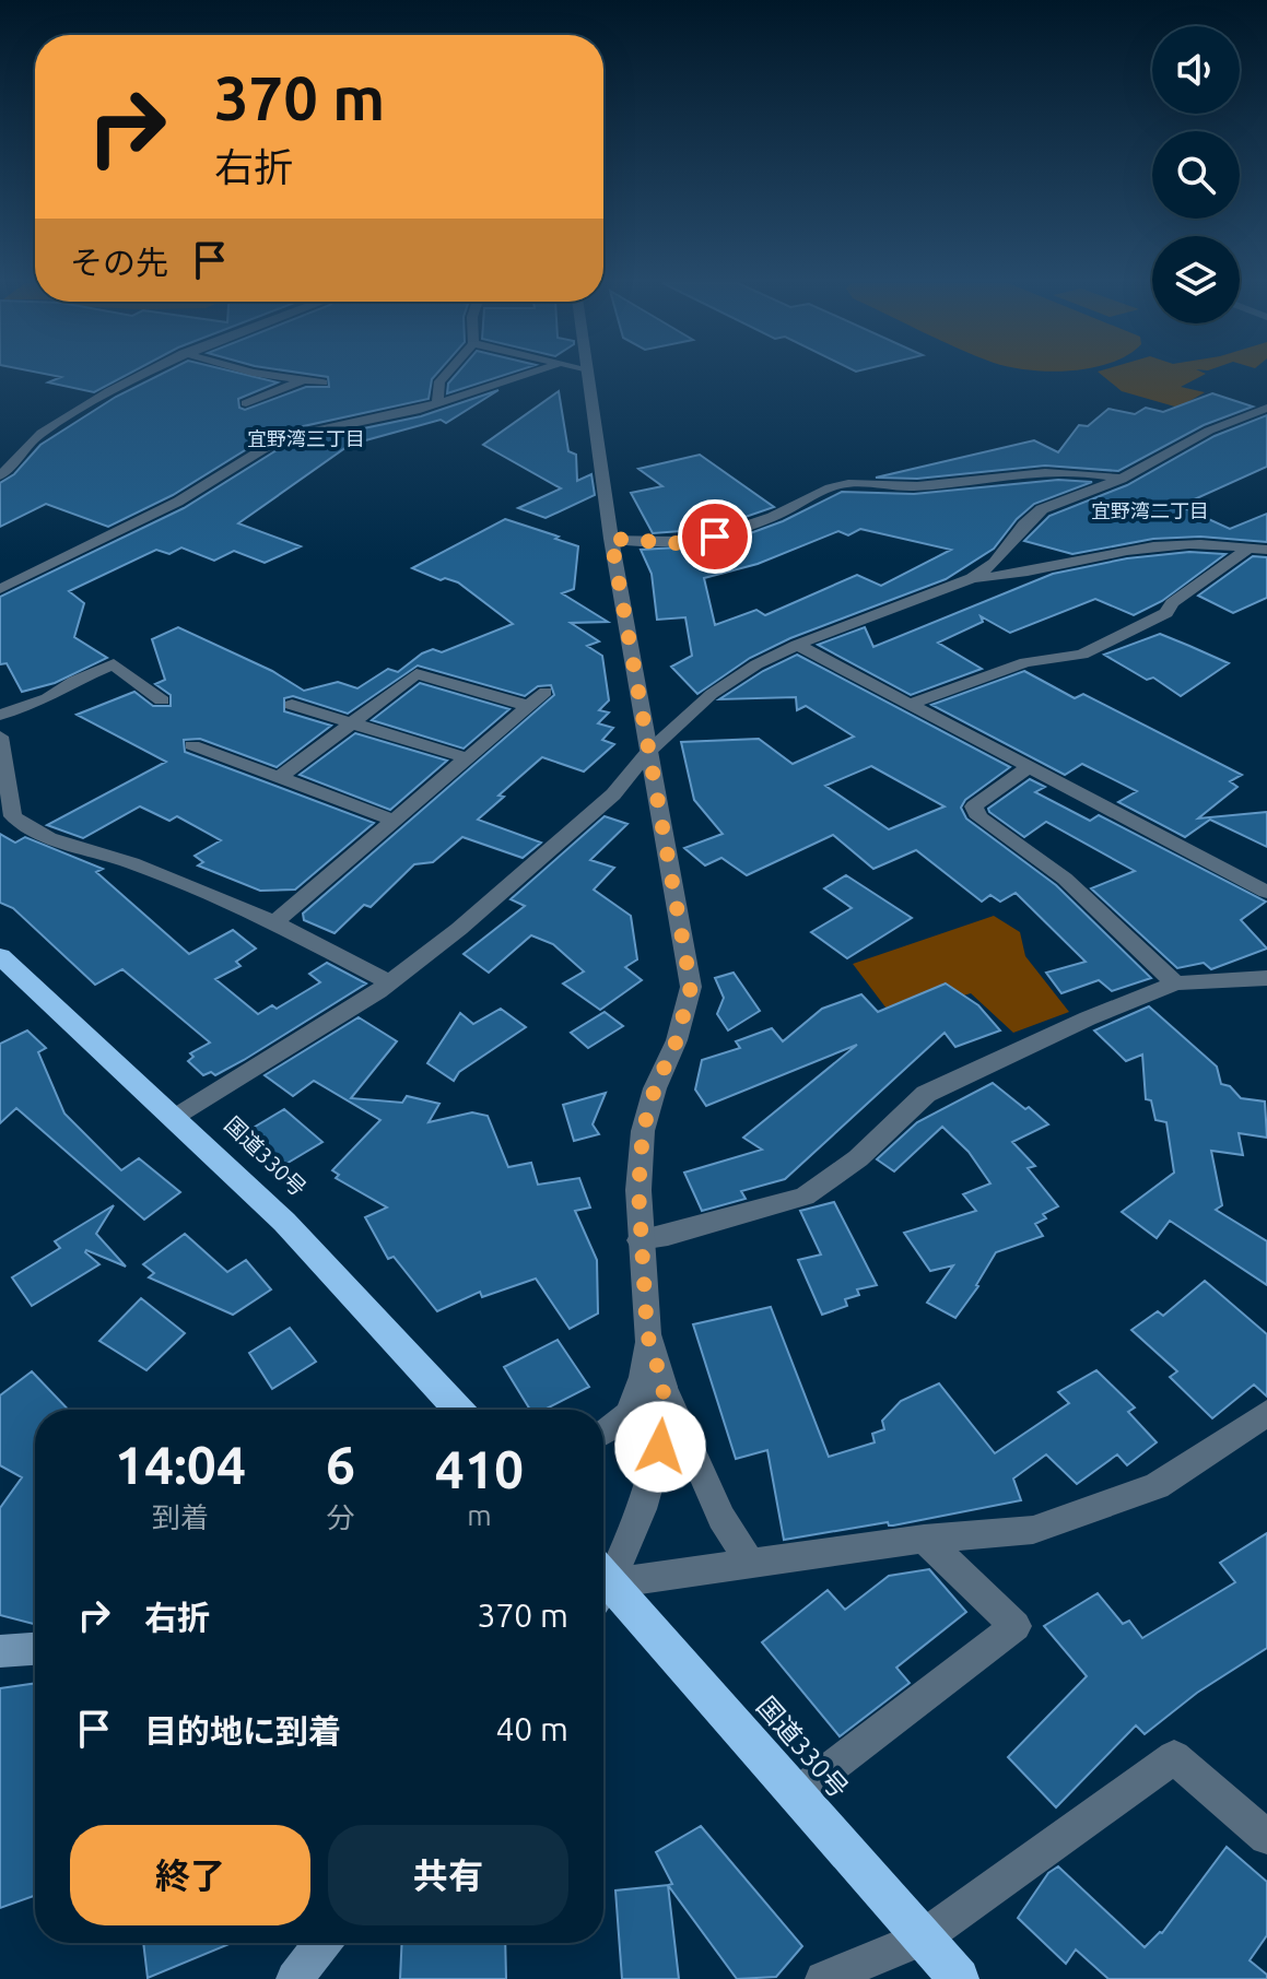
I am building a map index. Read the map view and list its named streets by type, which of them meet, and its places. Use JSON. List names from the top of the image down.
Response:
{
  "streets": {
    "highway": ["国道330号"]
  },
  "districts": ["宜野湾三丁目", "宜野湾二丁目"],
  "page": {
    "turn": ["370 m", "右折"],
    "then": "その先",
    "eta": [
      "14:04",
      "到着",
      "6",
      "分",
      "410",
      "m"
    ],
    "list": [
      {
        "name": "右折",
        "value": "370 m"
      },
      {
        "name": "目的地に到着",
        "value": "40 m"
      }
    ],
    "buttons": ["終了", "共有"]
  }
}
